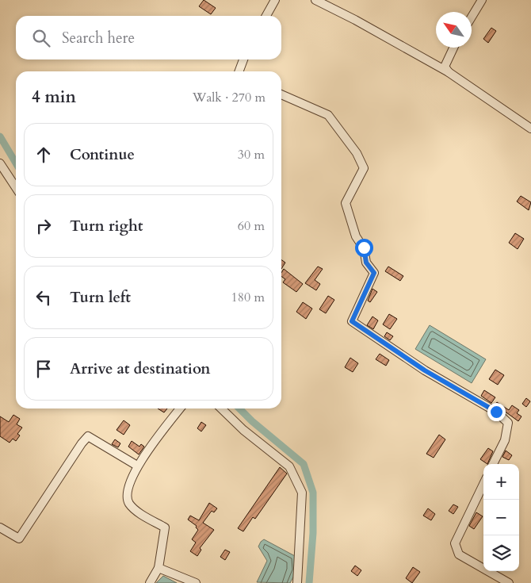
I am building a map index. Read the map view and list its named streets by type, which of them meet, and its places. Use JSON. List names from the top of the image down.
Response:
{
  "north": "top left",
  "page": {
    "search": "Search here",
    "heading": ["4 min", "Walk · 270 m"],
    "list": [
      ["Continue", "30 m"],
      ["Turn right", "60 m"],
      ["Turn left", "180 m"],
      "Arrive at destination"
    ],
    "map_buttons": ["+", "−"]
  }
}
